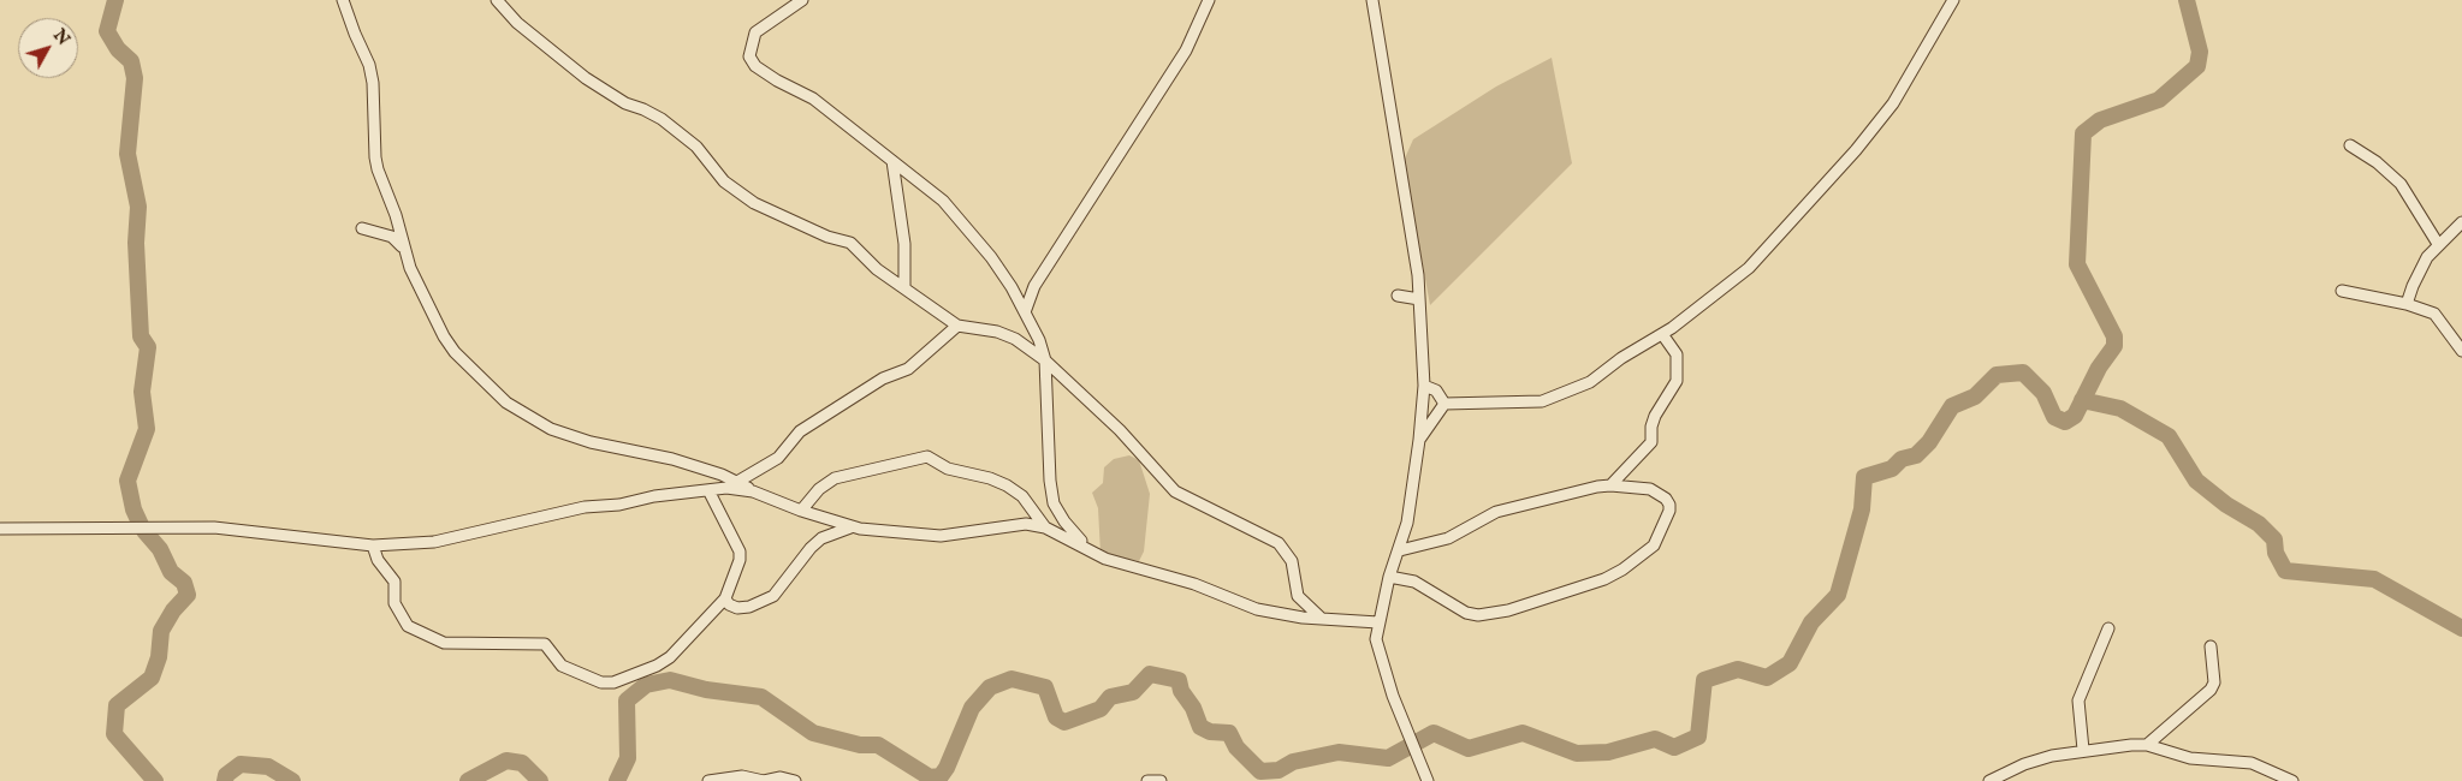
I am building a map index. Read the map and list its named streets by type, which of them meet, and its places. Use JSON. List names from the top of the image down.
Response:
{
  "north": "top right"
}
